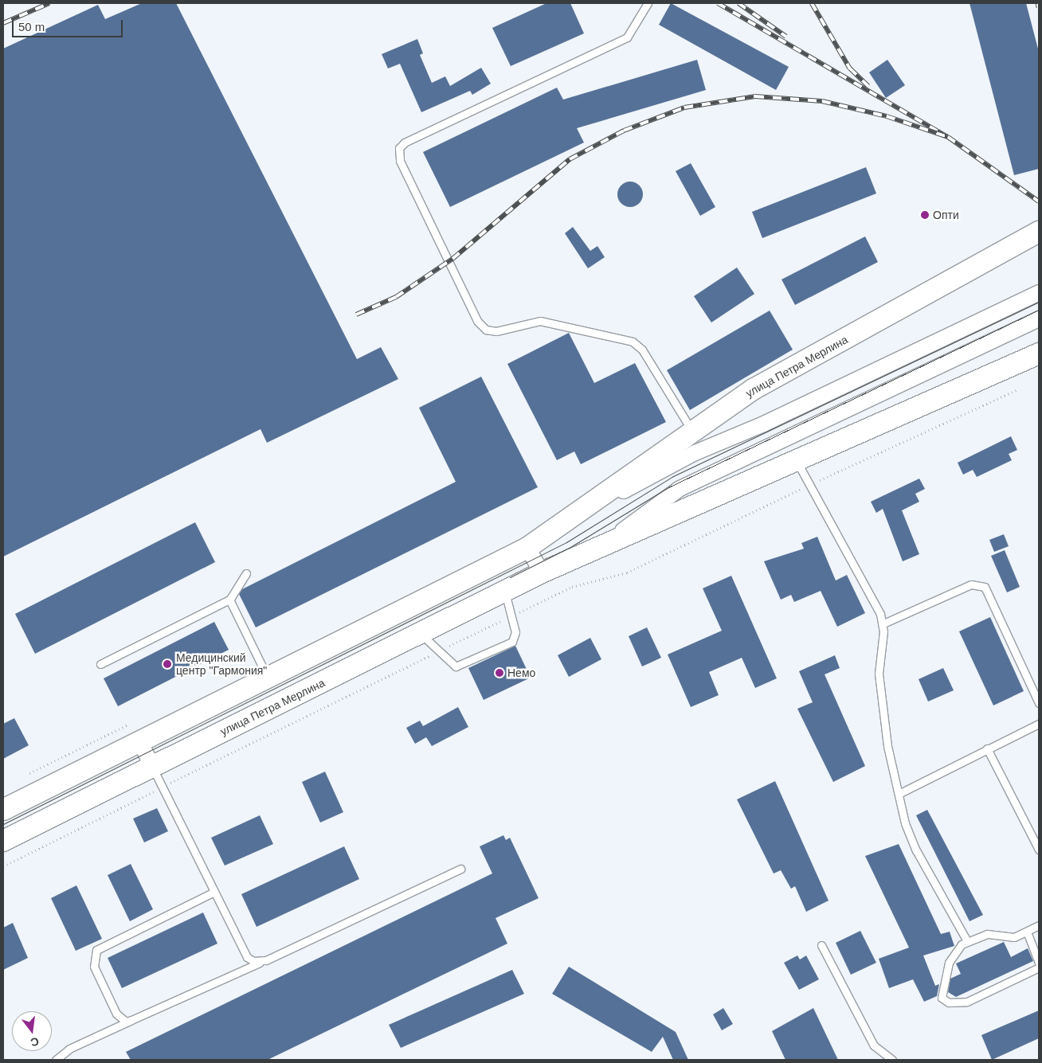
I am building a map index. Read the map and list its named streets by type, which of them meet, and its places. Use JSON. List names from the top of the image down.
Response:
{
  "streets": {
    "main road": ["улица Петра Мерлина"]
  },
  "places": ["Опти", "Медицинский центр \"Гармония\"", "Немо"],
  "scale_bar": "50 m",
  "north": "bottom"
}
